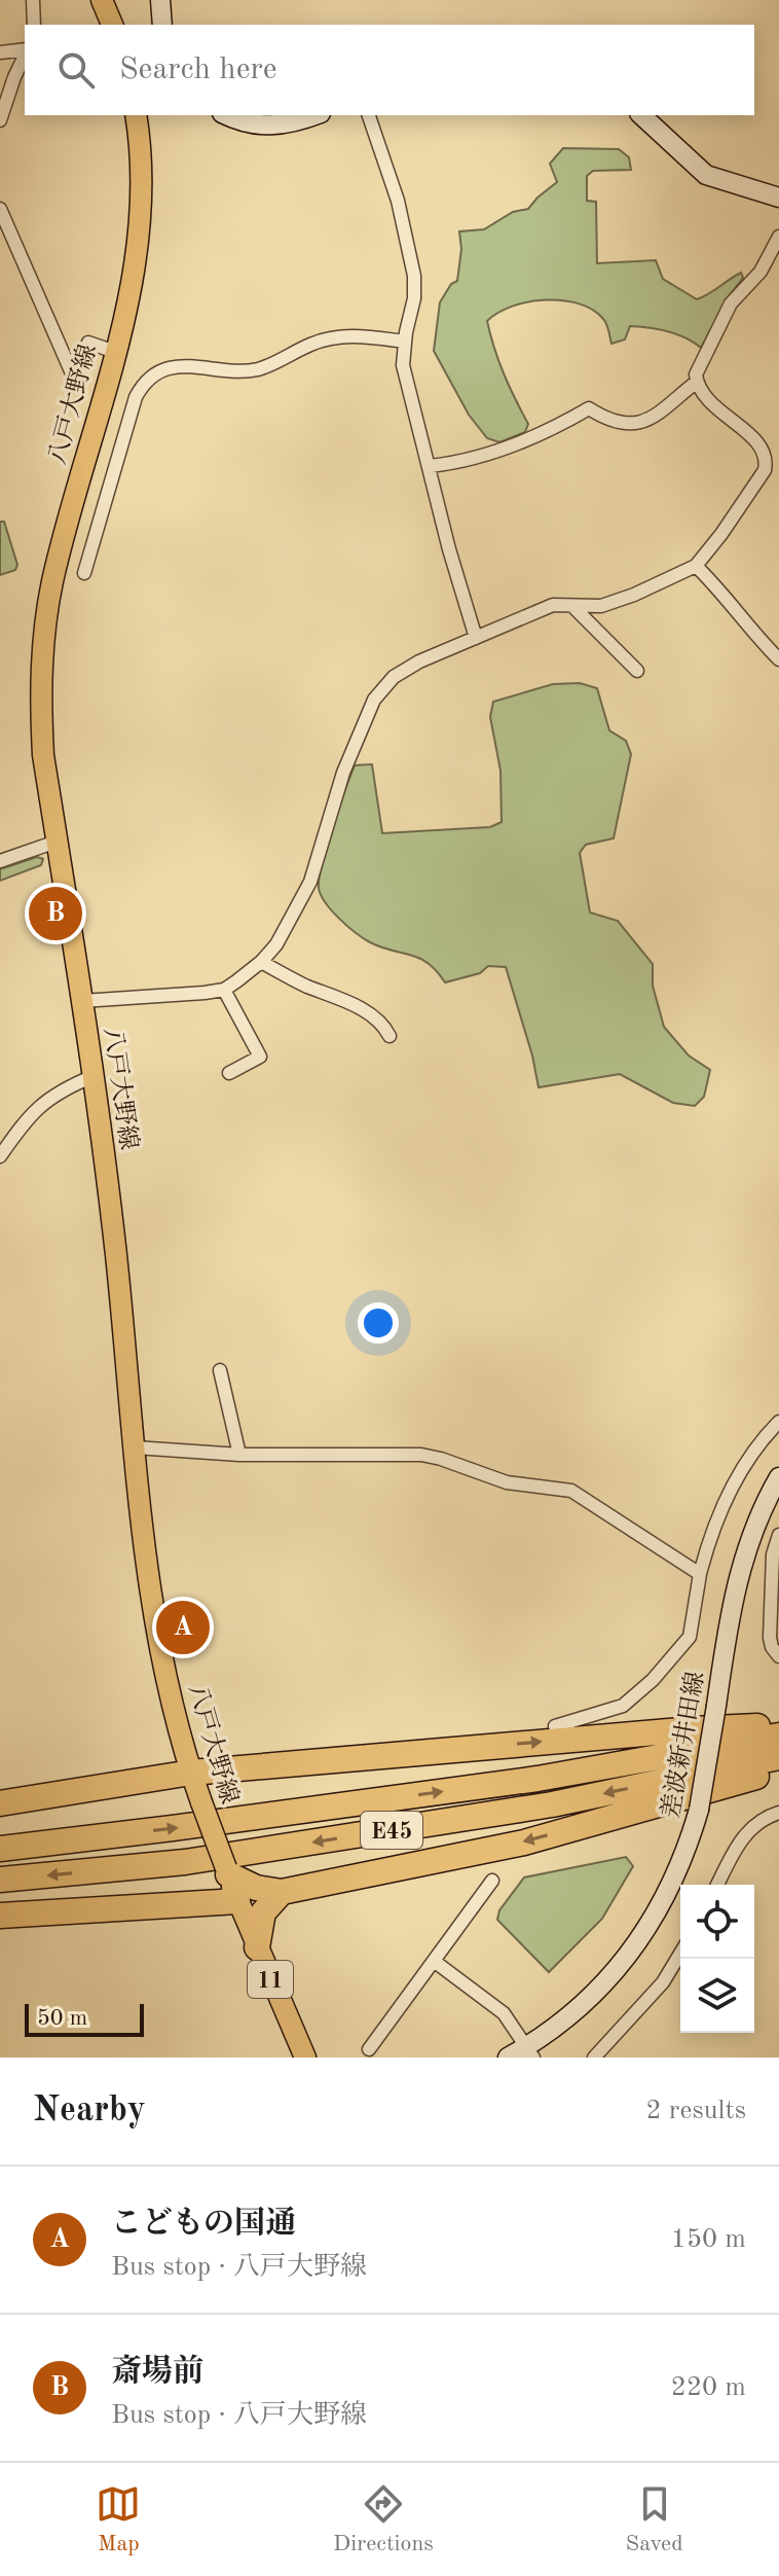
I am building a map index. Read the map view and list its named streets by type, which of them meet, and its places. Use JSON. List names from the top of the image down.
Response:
{
  "streets": {
    "highway": ["E45"],
    "main road": ["八戸大野線", "差波新井田線", "11"]
  },
  "scale_bar": "50 m",
  "page": {
    "search": "Search here",
    "pins": ["B", "A"],
    "scale": "50 m",
    "heading": ["Nearby", "2 results"],
    "list": [
      {
        "mark": "A",
        "name": "こどもの国通",
        "note": "Bus stop · 八戸大野線",
        "value": "150 m"
      },
      {
        "mark": "B",
        "name": "斎場前",
        "note": "Bus stop · 八戸大野線",
        "value": "220 m"
      }
    ],
    "nav": ["Map", "Directions", "Saved"]
  }
}
